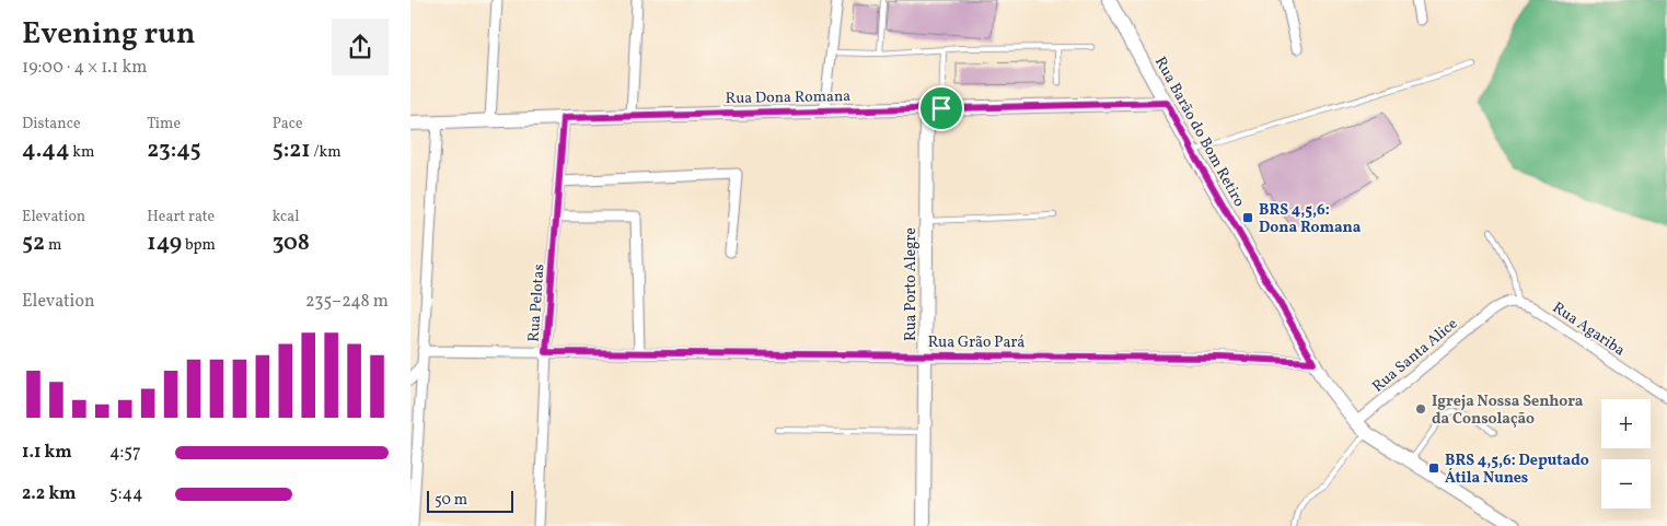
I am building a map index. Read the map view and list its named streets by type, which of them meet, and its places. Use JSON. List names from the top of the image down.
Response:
{
  "streets": {
    "street": [
      "Rua Dona Romana",
      "Rua Barão do Bom Retiro",
      "Rua Porto Alegre",
      "Rua Pelotas",
      "Rua Agariba",
      "Rua Grão Pará",
      "Rua Santa Alice"
    ]
  },
  "crossings": [
    ["Rua Dona Romana", "Rua Barão do Bom Retiro"],
    ["Rua Dona Romana", "Rua Porto Alegre"],
    ["Rua Dona Romana", "Rua Pelotas"],
    ["Rua Barão do Bom Retiro", "Rua Grão Pará"],
    ["Rua Barão do Bom Retiro", "Rua Santa Alice"],
    ["Rua Porto Alegre", "Rua Grão Pará"],
    ["Rua Pelotas", "Rua Grão Pará"],
    ["Rua Agariba", "Rua Santa Alice"]
  ],
  "places": {
    "transit": ["BRS 4,5,6: Dona Romana", "BRS 4,5,6: Deputado Átila Nunes"],
    "other": ["Igreja Nossa Senhora da Consolação"]
  },
  "scale_bar": "50 m",
  "page": {
    "heading": ["Evening run", "19:00 · 4 × 1.1 km"],
    "stats": [
      ["Distance", "4.44 km"],
      ["Time", "23:45"],
      ["Pace", "5:21 /km"],
      ["Elevation", "52 m"],
      ["Heart rate", "149 bpm"],
      ["kcal", "308"]
    ],
    "chart": ["Elevation", "235–248 m"],
    "map_buttons": ["+", "−"],
    "list": [
      {
        "name": "1.1 km",
        "note": "4:57"
      },
      {
        "name": "2.2 km",
        "note": "5:44"
      }
    ],
    "scale": "50 m"
  }
}
